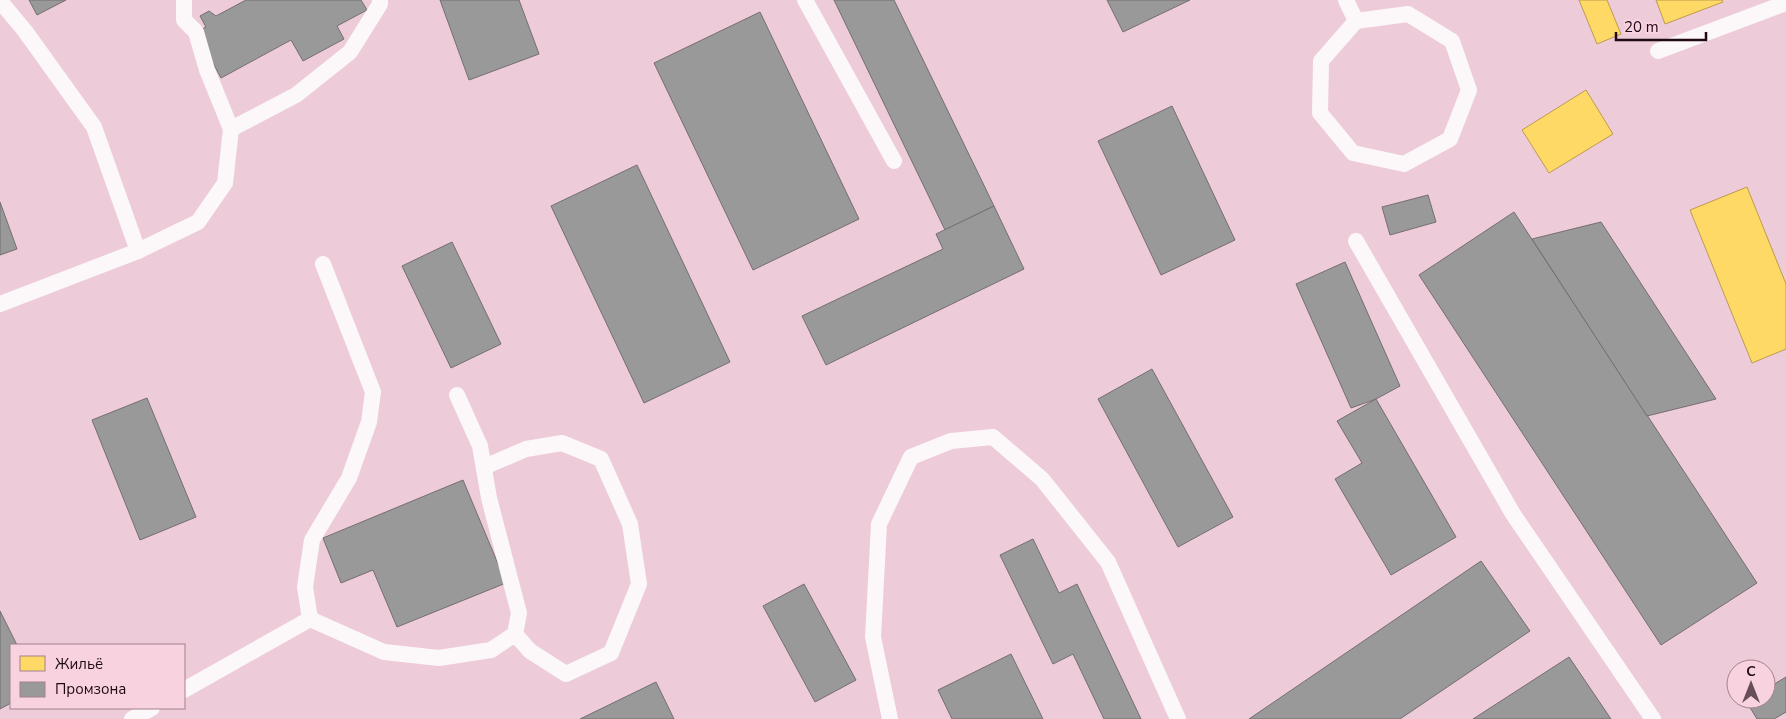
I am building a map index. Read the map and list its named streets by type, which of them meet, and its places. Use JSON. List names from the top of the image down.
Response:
{
  "legend": ["Жильё", "Промзона"],
  "scale_bar": "20 m",
  "north": "top"
}
